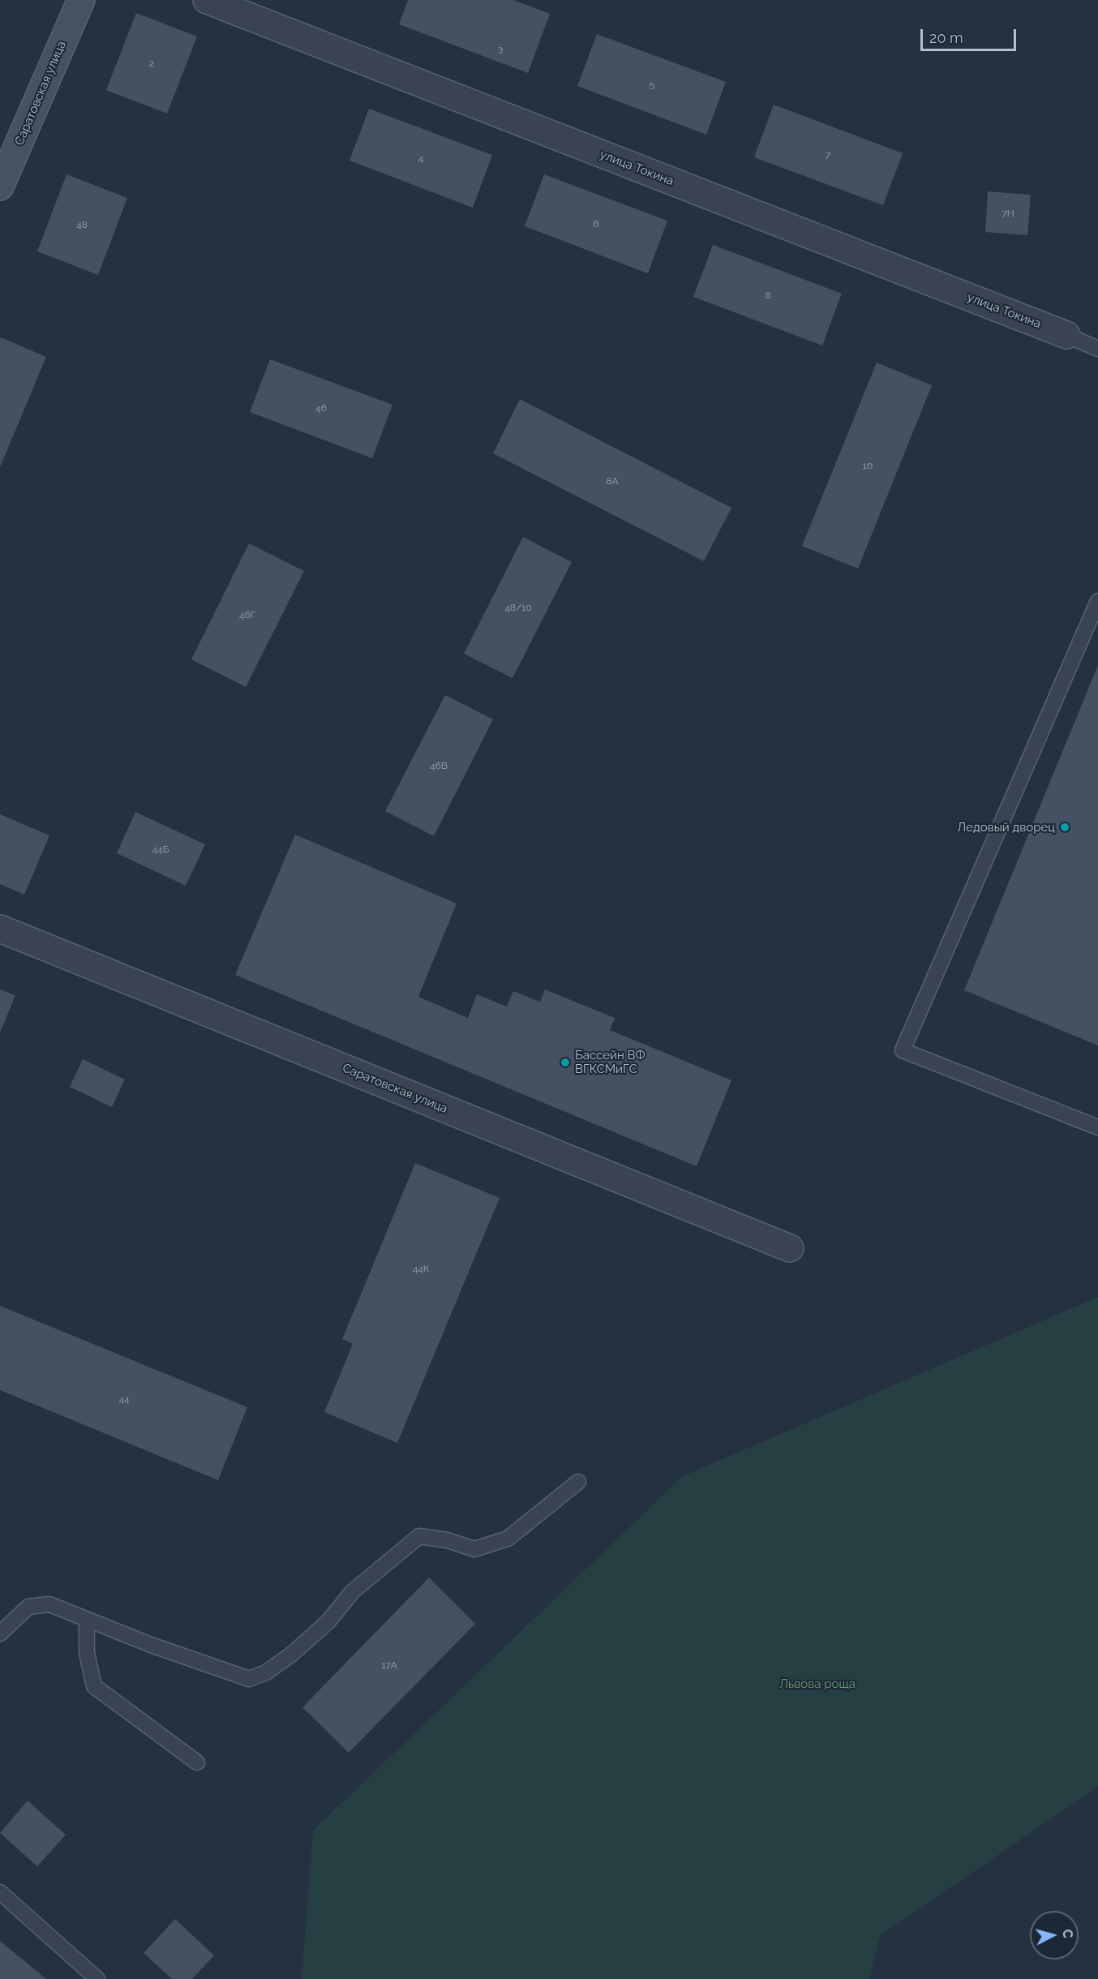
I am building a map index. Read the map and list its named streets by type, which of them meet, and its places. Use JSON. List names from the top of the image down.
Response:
{
  "streets": {
    "main road": ["Саратовская улица"],
    "street": ["улица Токина"]
  },
  "parks": ["Львова роща"],
  "places": ["Ледовый дворец", "Бассейн ВФ ВГКСМиГС"],
  "house_numbers": [
    "3",
    "2",
    "5",
    "7",
    "4",
    "7Н",
    "6",
    "48",
    "8",
    "46",
    "10",
    "8А",
    "48/10",
    "46Г",
    "46В",
    "44Б",
    "44К",
    "44",
    "17А"
  ],
  "scale_bar": "20 m",
  "north": "right"
}
